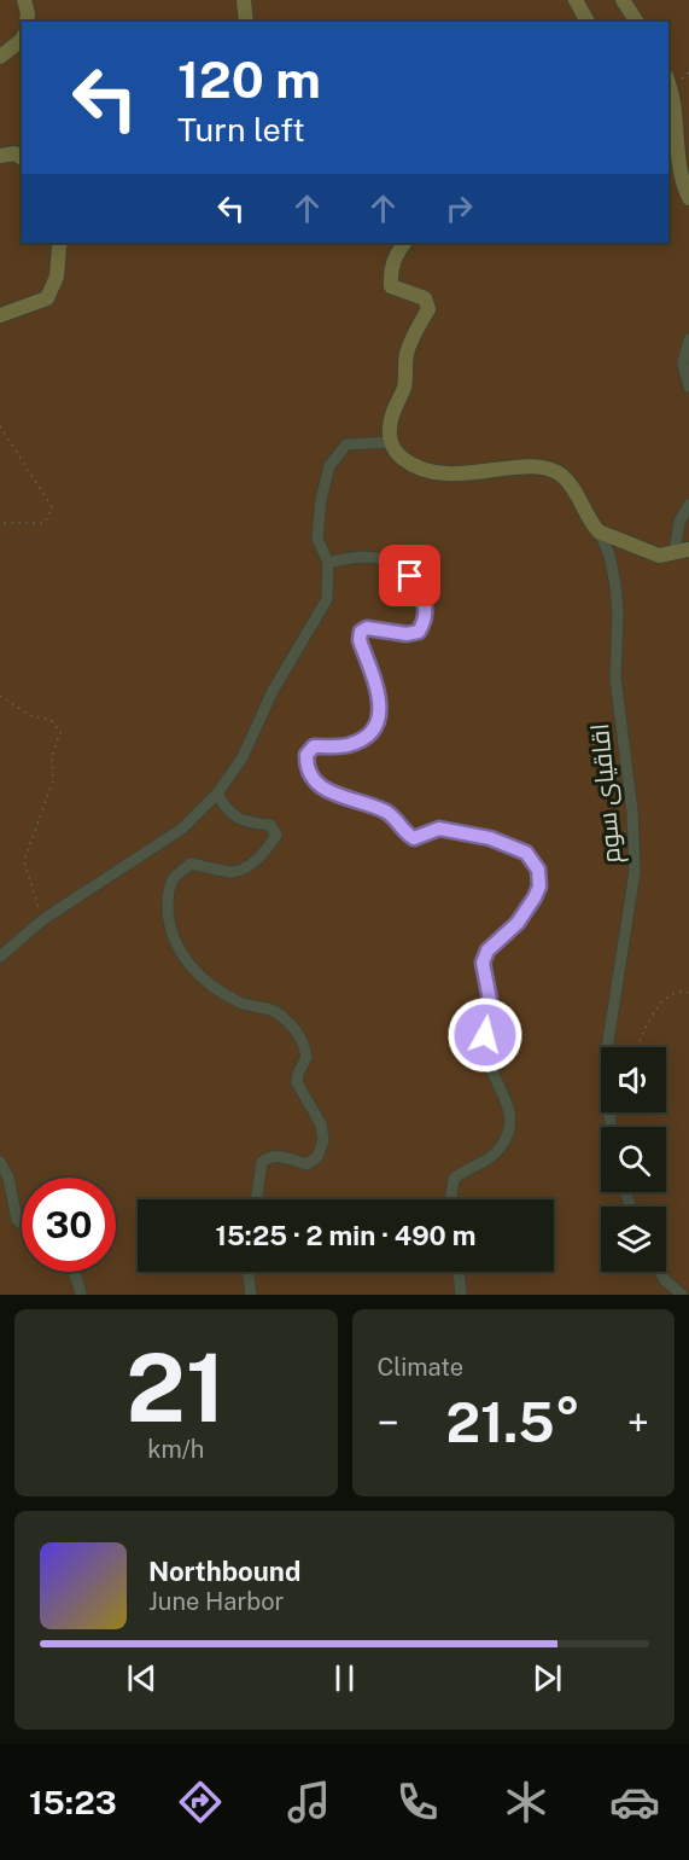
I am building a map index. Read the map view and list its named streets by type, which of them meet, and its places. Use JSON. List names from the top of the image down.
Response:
{
  "streets": {
    "street": ["اقاقیای سوم"]
  },
  "page": {
    "turn": ["120 m", "Turn left"],
    "limit": "30",
    "trip": "15:25 · 2 min · 490 m",
    "tile": [
      ["21", "km/h"],
      "Climate"
    ],
    "heat": ["−", "21.5°", "+"],
    "song": ["Northbound", "June Harbor"],
    "tabs": "15:23"
  }
}
